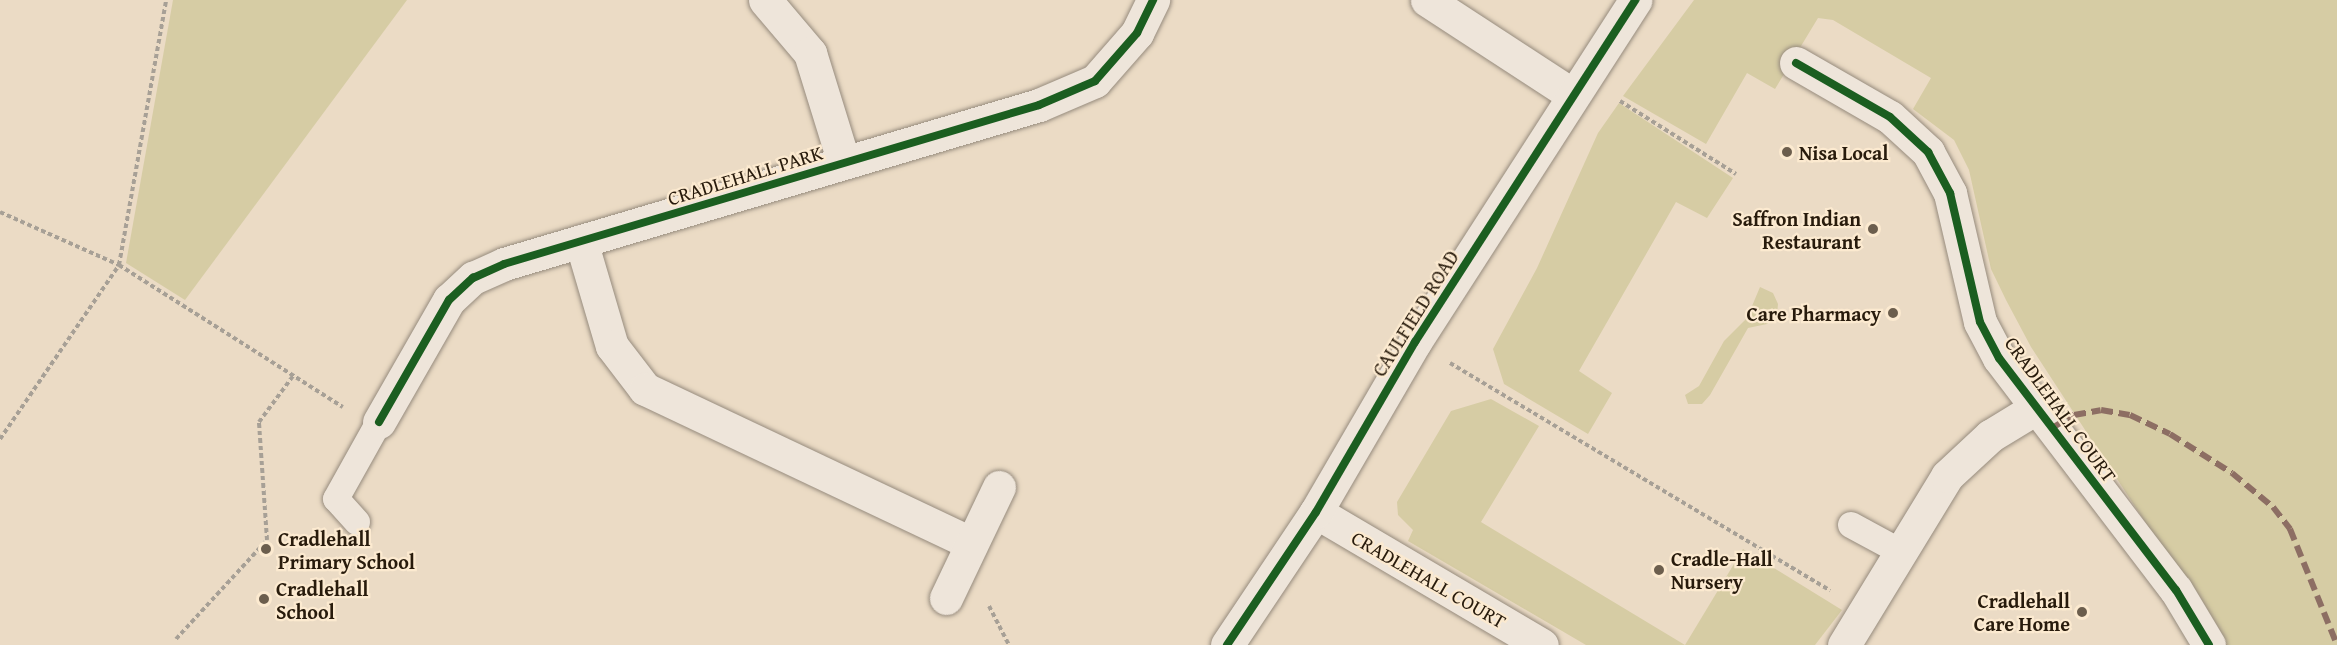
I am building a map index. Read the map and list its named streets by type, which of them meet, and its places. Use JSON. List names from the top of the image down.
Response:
{
  "streets": {
    "street": ["CRADLEHALL PARK", "CAULFIELD ROAD", "CRADLEHALL COURT"]
  },
  "crossings": [
    ["CAULFIELD ROAD", "CRADLEHALL COURT"]
  ],
  "places": [
    "Nisa Local",
    "Saffron Indian Restaurant",
    "Care Pharmacy",
    "Cradlehall Primary School",
    "Cradle-Hall Nursery",
    "Cradlehall School",
    "Cradlehall Care Home"
  ]
}
